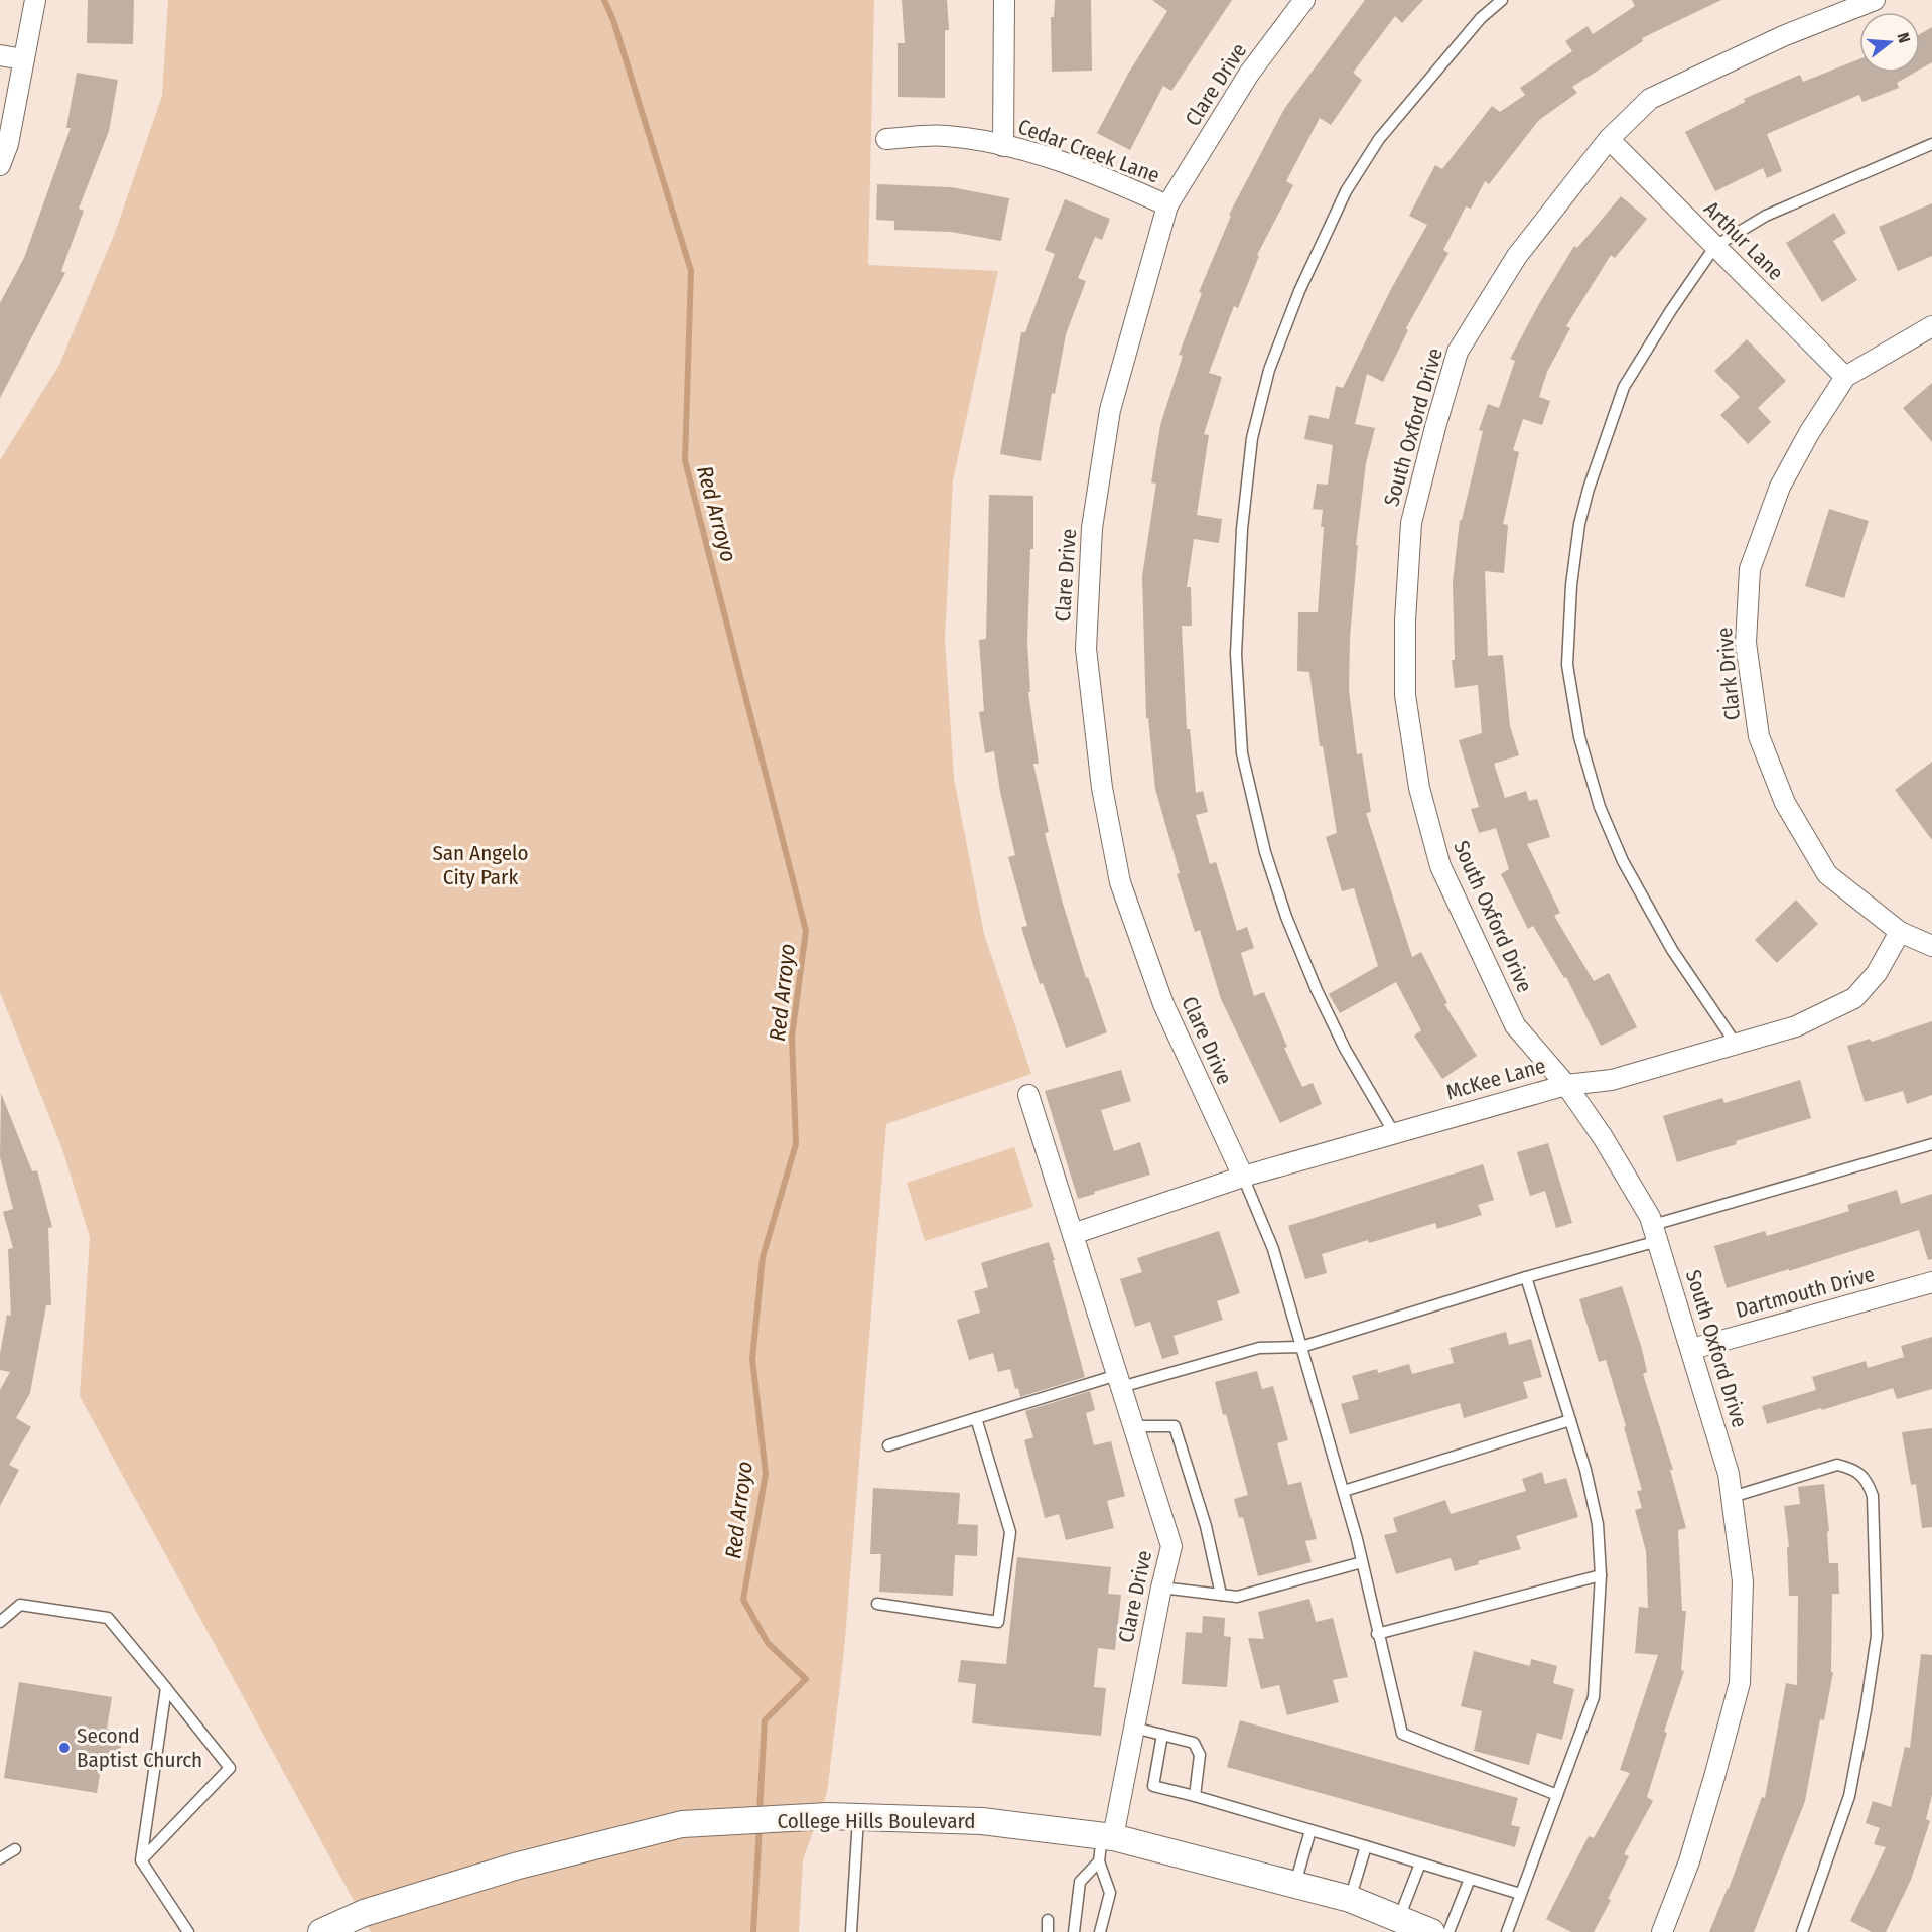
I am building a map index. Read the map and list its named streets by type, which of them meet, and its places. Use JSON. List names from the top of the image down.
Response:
{
  "streets": {
    "street": [
      "Clare Drive",
      "Cedar Creek Lane",
      "Arthur Lane",
      "South Oxford Drive",
      "Clark Drive",
      "McKee Lane",
      "Dartmouth Drive",
      "College Hills Boulevard"
    ]
  },
  "crossings": [
    ["Clare Drive", "Cedar Creek Lane"],
    ["Clare Drive", "McKee Lane"],
    ["Clare Drive", "College Hills Boulevard"],
    ["Arthur Lane", "South Oxford Drive"],
    ["Arthur Lane", "Clark Drive"],
    ["South Oxford Drive", "McKee Lane"],
    ["South Oxford Drive", "Dartmouth Drive"],
    ["Clark Drive", "McKee Lane"]
  ],
  "water": ["Red Arroyo"],
  "parks": ["San Angelo City Park"],
  "places": ["Second Baptist Church"],
  "north": "right"
}
